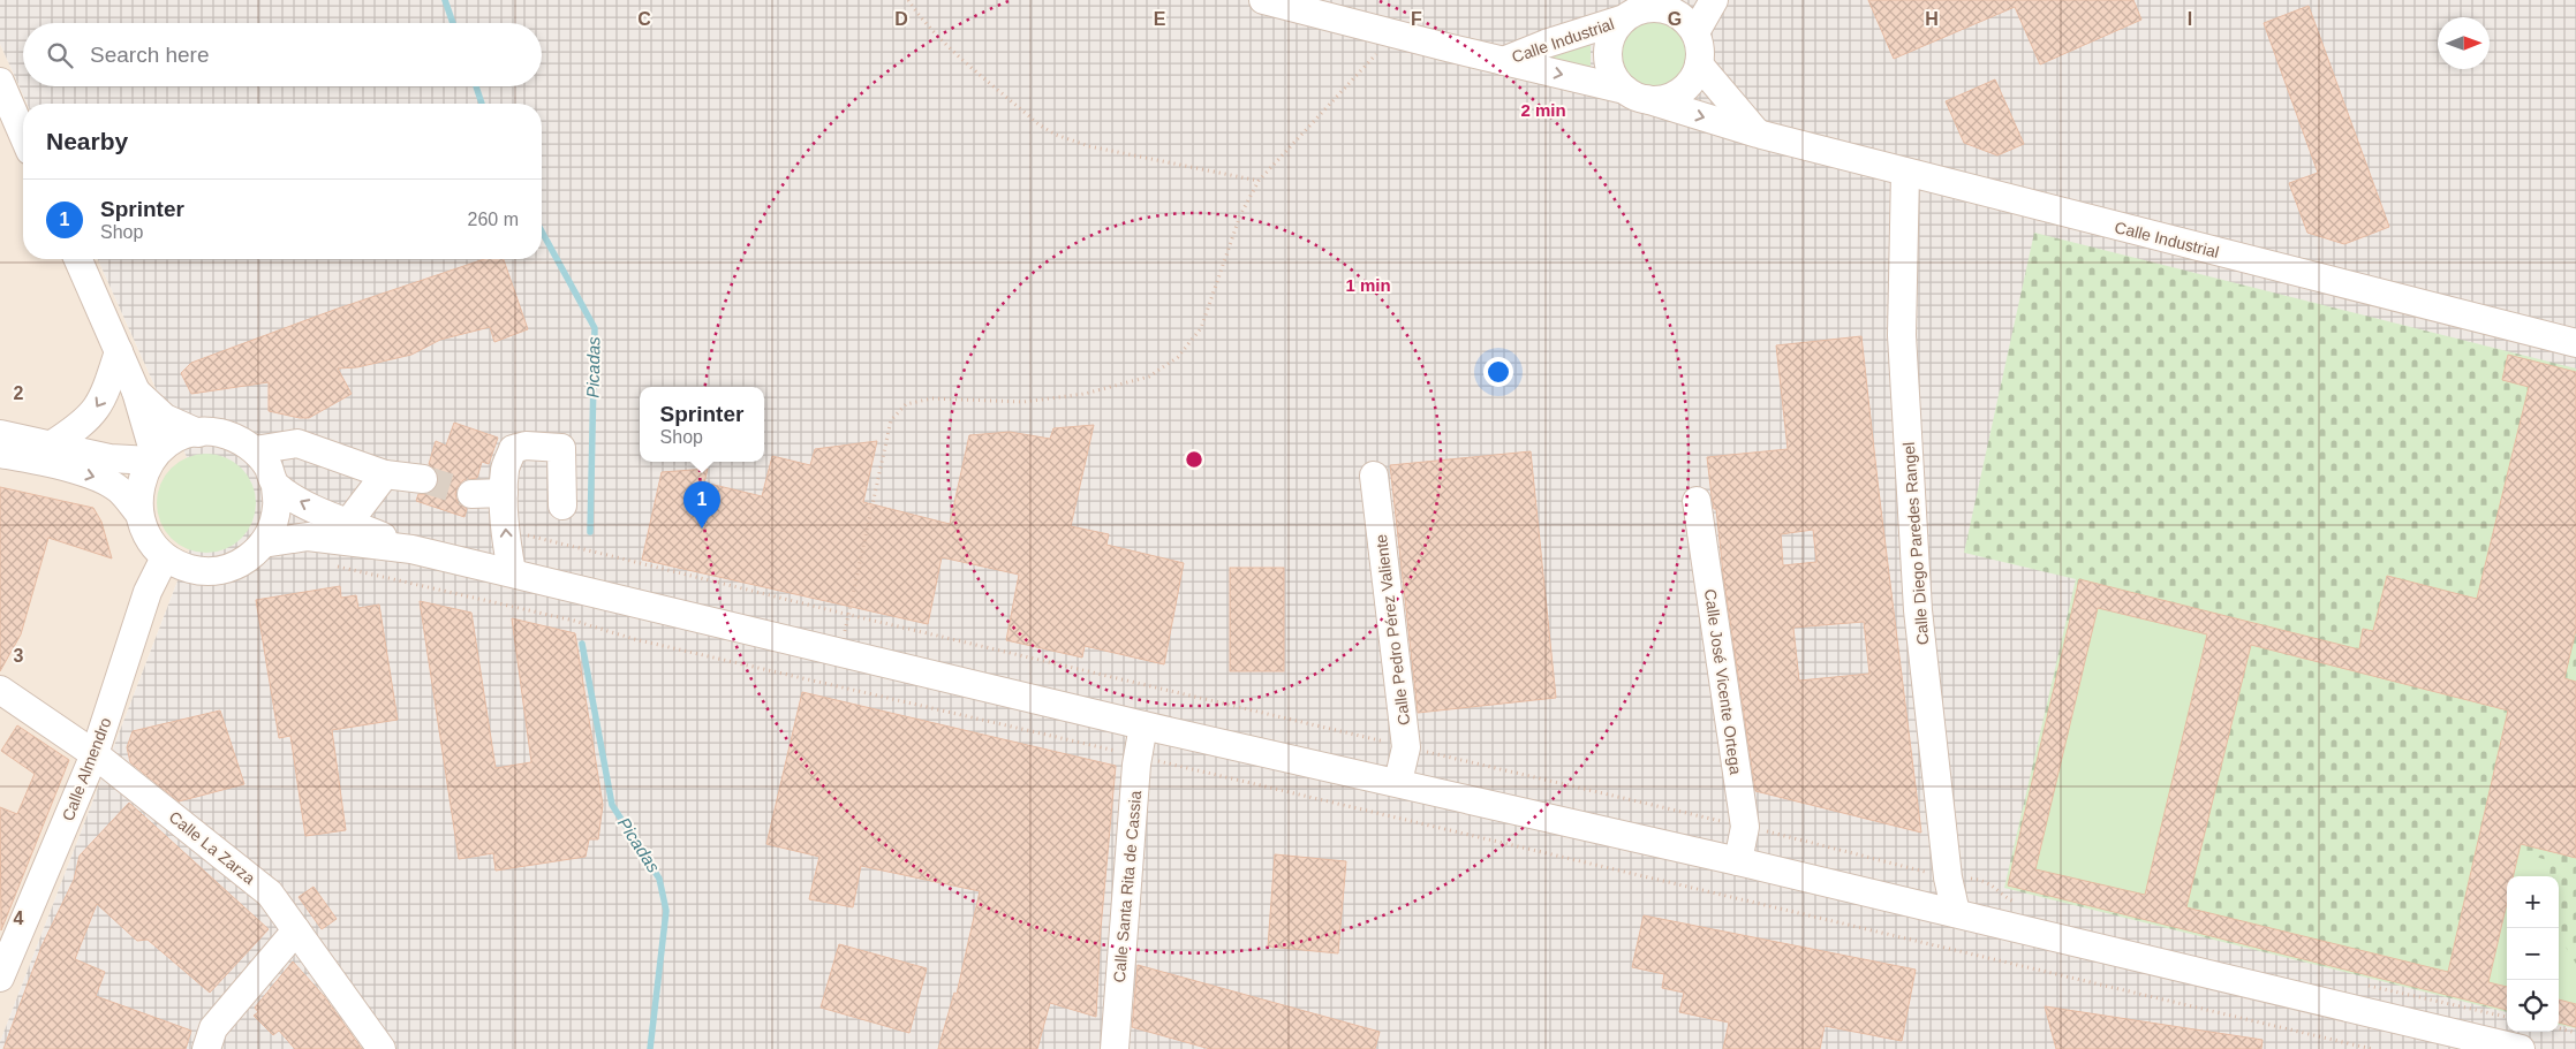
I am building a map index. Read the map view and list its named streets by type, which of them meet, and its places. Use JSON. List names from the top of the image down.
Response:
{
  "streets": {
    "street": [
      "Calle Industrial",
      "Calle Diego Paredes Rangel",
      "Calle Pedro Pérez Valiente",
      "Calle José Vicente Ortega",
      "Calle Almendro",
      "Calle La Zarza",
      "Calle Santa Rita de Cassia"
    ]
  },
  "crossings": [
    ["Calle Industrial", "Calle Diego Paredes Rangel"],
    ["Calle Almendro", "Calle La Zarza"]
  ],
  "water": ["Picadas"],
  "north": "right",
  "page": {
    "search": "Search here",
    "heading": "Nearby",
    "list": [
      {
        "mark": "1",
        "name": "Sprinter",
        "note": "Shop",
        "value": "260 m"
      }
    ],
    "popup": ["Sprinter", "Shop"],
    "pins": "1",
    "map_buttons": ["+", "−"]
  },
  "grid": {
    "columns": [
      "C",
      "D",
      "E",
      "F",
      "G",
      "H",
      "I"
    ],
    "rows": ["2", "3", "4"]
  },
  "rings": ["2 min", "1 min"]
}
